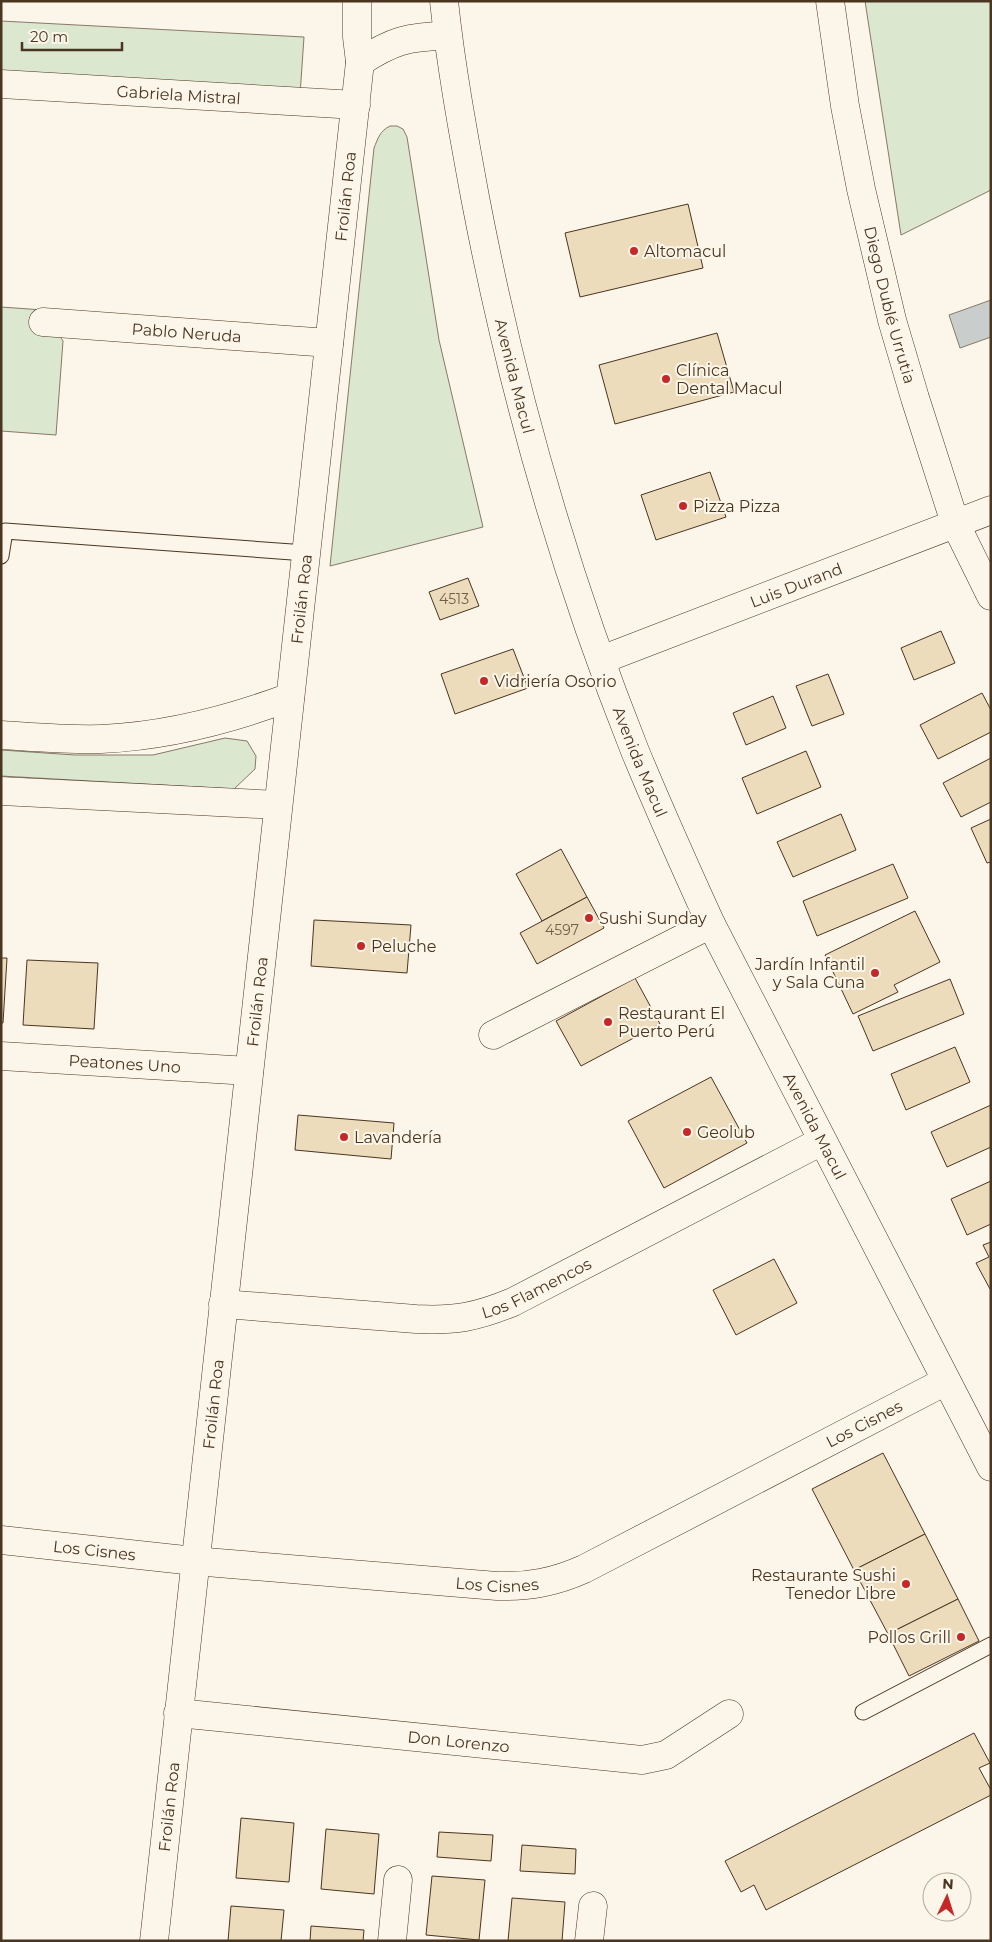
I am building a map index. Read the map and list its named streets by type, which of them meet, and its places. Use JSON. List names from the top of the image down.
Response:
{
  "streets": {
    "street": [
      "Gabriela Mistral",
      "Froilán Roa",
      "Diego Dublé Urrutia",
      "Pablo Neruda",
      "Avenida Macul",
      "Luis Durand",
      "Peatones Uno",
      "Los Flamencos",
      "Los Cisnes",
      "Don Lorenzo"
    ]
  },
  "crossings": [
    ["Gabriela Mistral", "Froilán Roa"],
    ["Froilán Roa", "Pablo Neruda"],
    ["Froilán Roa", "Peatones Uno"],
    ["Froilán Roa", "Los Flamencos"],
    ["Froilán Roa", "Los Cisnes"],
    ["Froilán Roa", "Don Lorenzo"],
    ["Diego Dublé Urrutia", "Luis Durand"],
    ["Avenida Macul", "Luis Durand"],
    ["Avenida Macul", "Los Flamencos"],
    ["Avenida Macul", "Los Cisnes"]
  ],
  "places": [
    "Altomacul",
    "Clínica Dental Macul",
    "Pizza Pizza",
    "Vidriería Osorio",
    "Sushi Sunday",
    "Peluche",
    "Jardín Infantil y Sala Cuna",
    "Restaurant El Puerto Perú",
    "Geolub",
    "Lavandería",
    "Restaurante Sushi Tenedor Libre",
    "Pollos Grill"
  ],
  "house_numbers": ["4513", "4597"],
  "scale_bar": "20 m",
  "north": "top"
}
